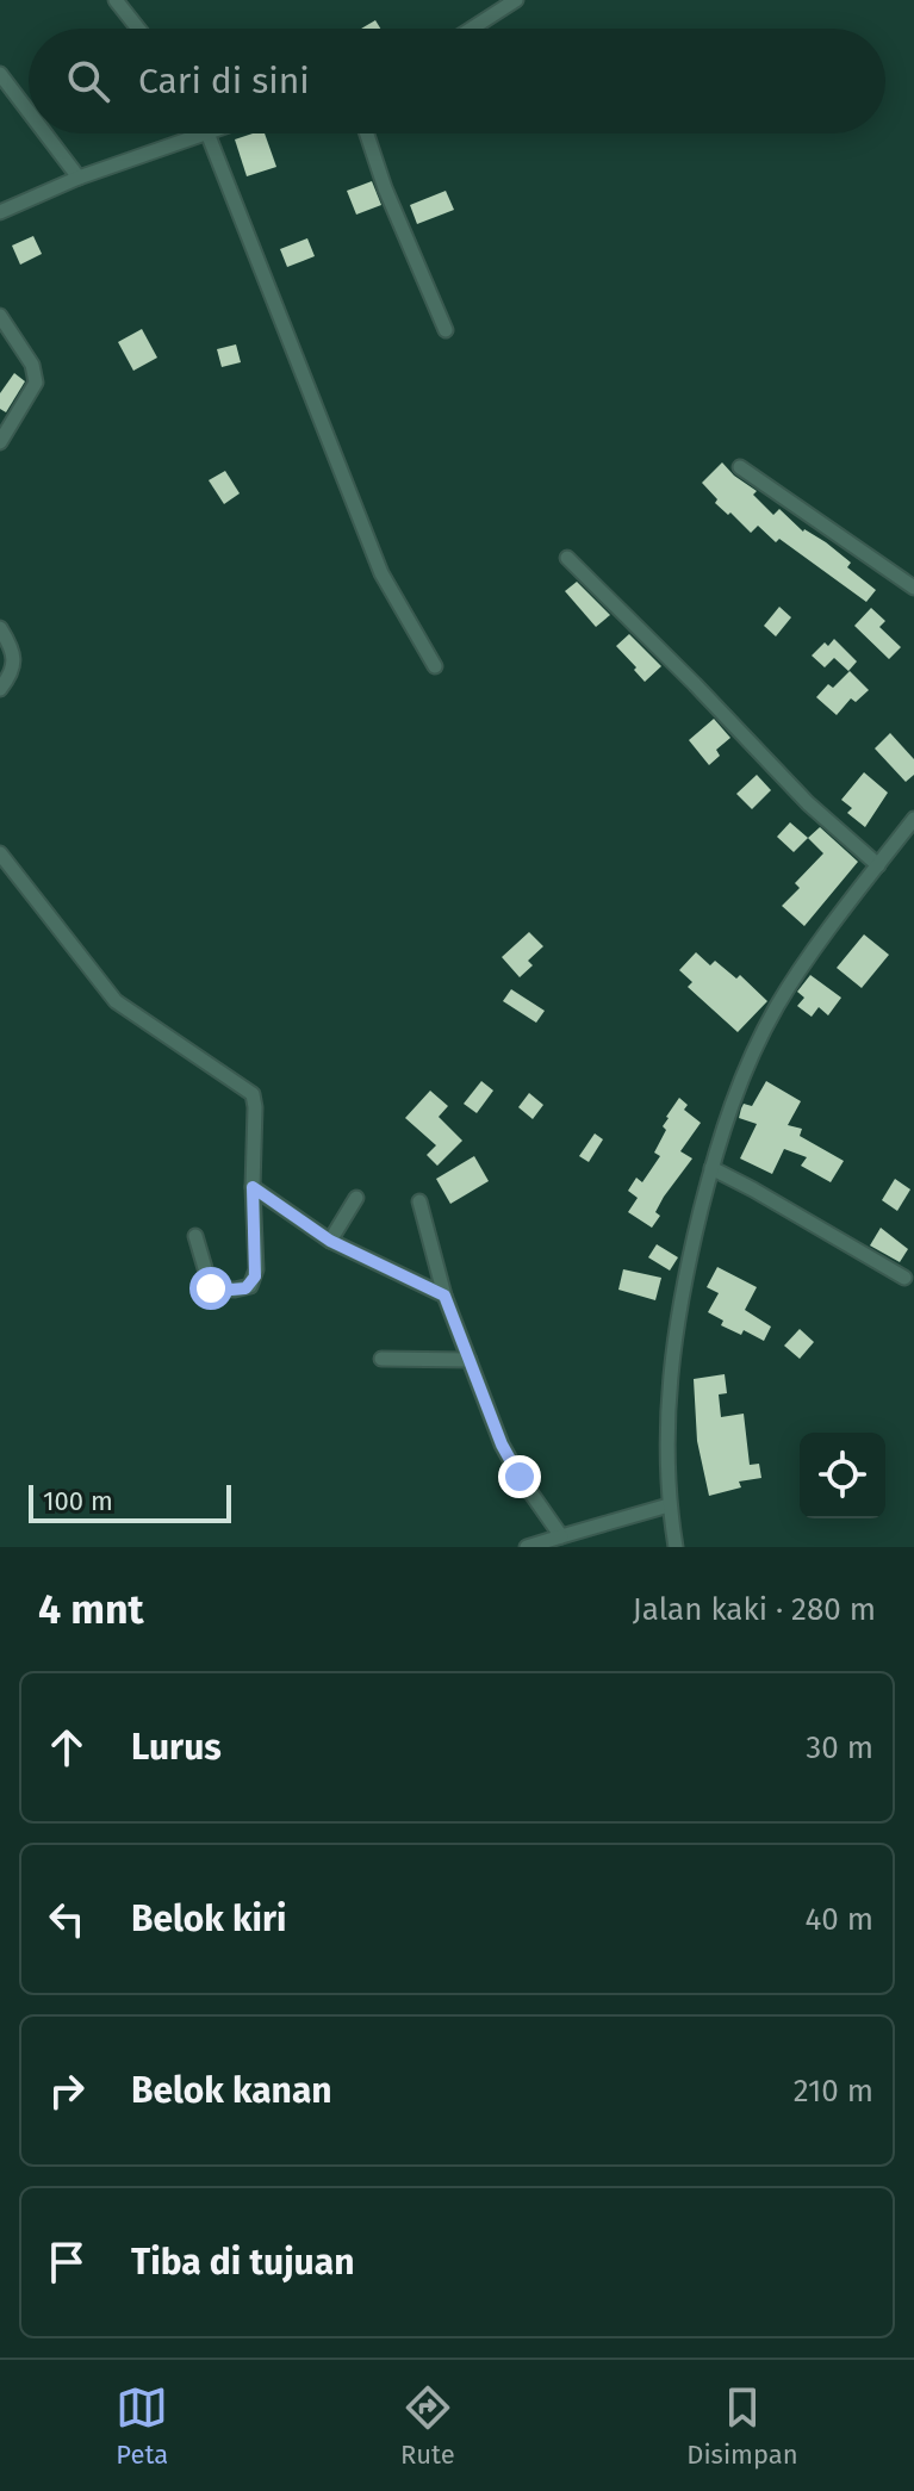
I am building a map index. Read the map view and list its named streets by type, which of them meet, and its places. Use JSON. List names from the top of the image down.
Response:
{
  "scale_bar": "100 m",
  "page": {
    "search": "Cari di sini",
    "scale": "100 m",
    "heading": ["4 mnt", "Jalan kaki · 280 m"],
    "list": [
      ["Lurus", "30 m"],
      ["Belok kiri", "40 m"],
      ["Belok kanan", "210 m"],
      "Tiba di tujuan"
    ],
    "nav": ["Peta", "Rute", "Disimpan"]
  }
}
